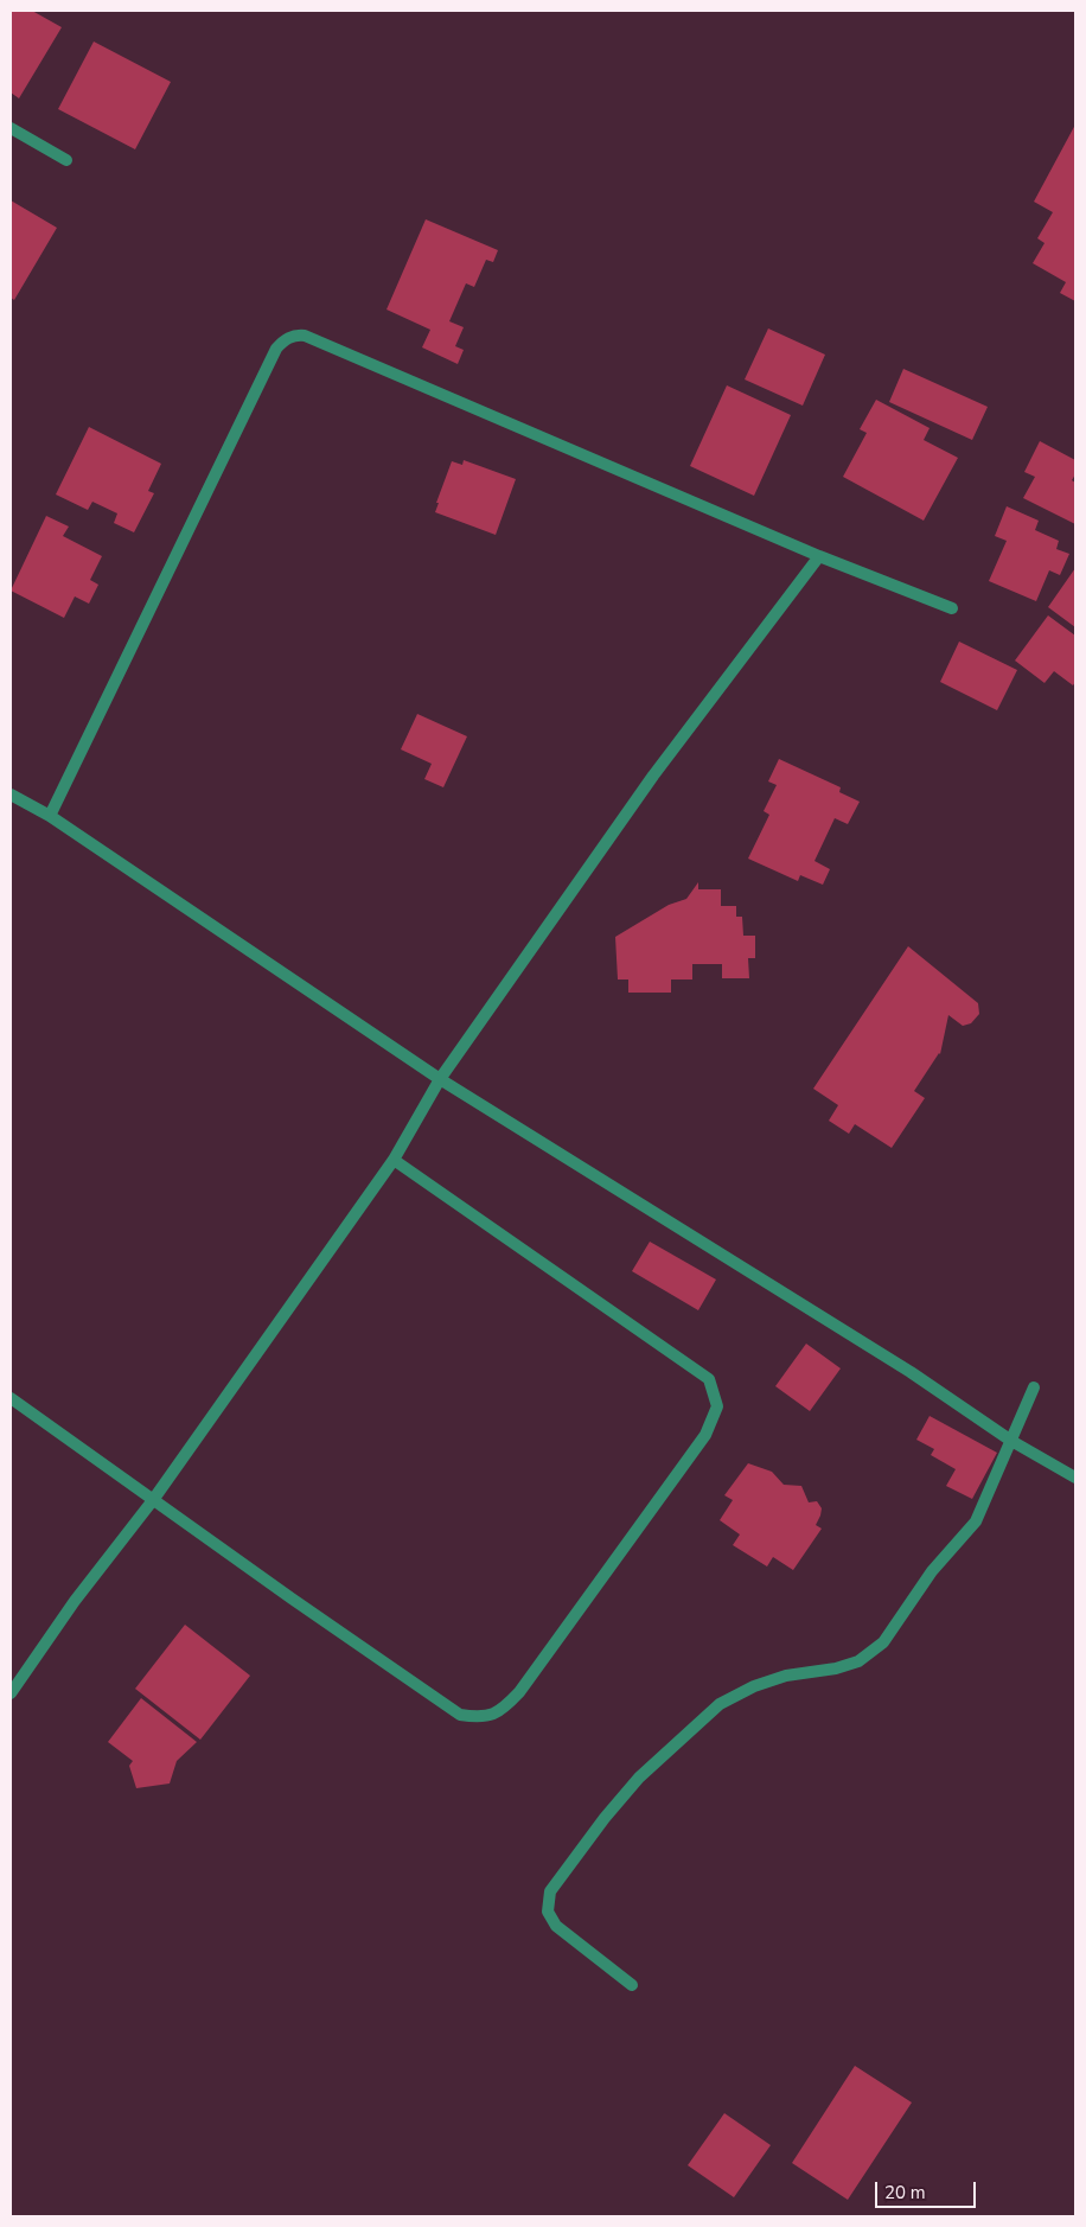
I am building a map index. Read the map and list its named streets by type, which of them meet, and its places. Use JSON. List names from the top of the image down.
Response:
{
  "scale_bar": "20 m"
}
